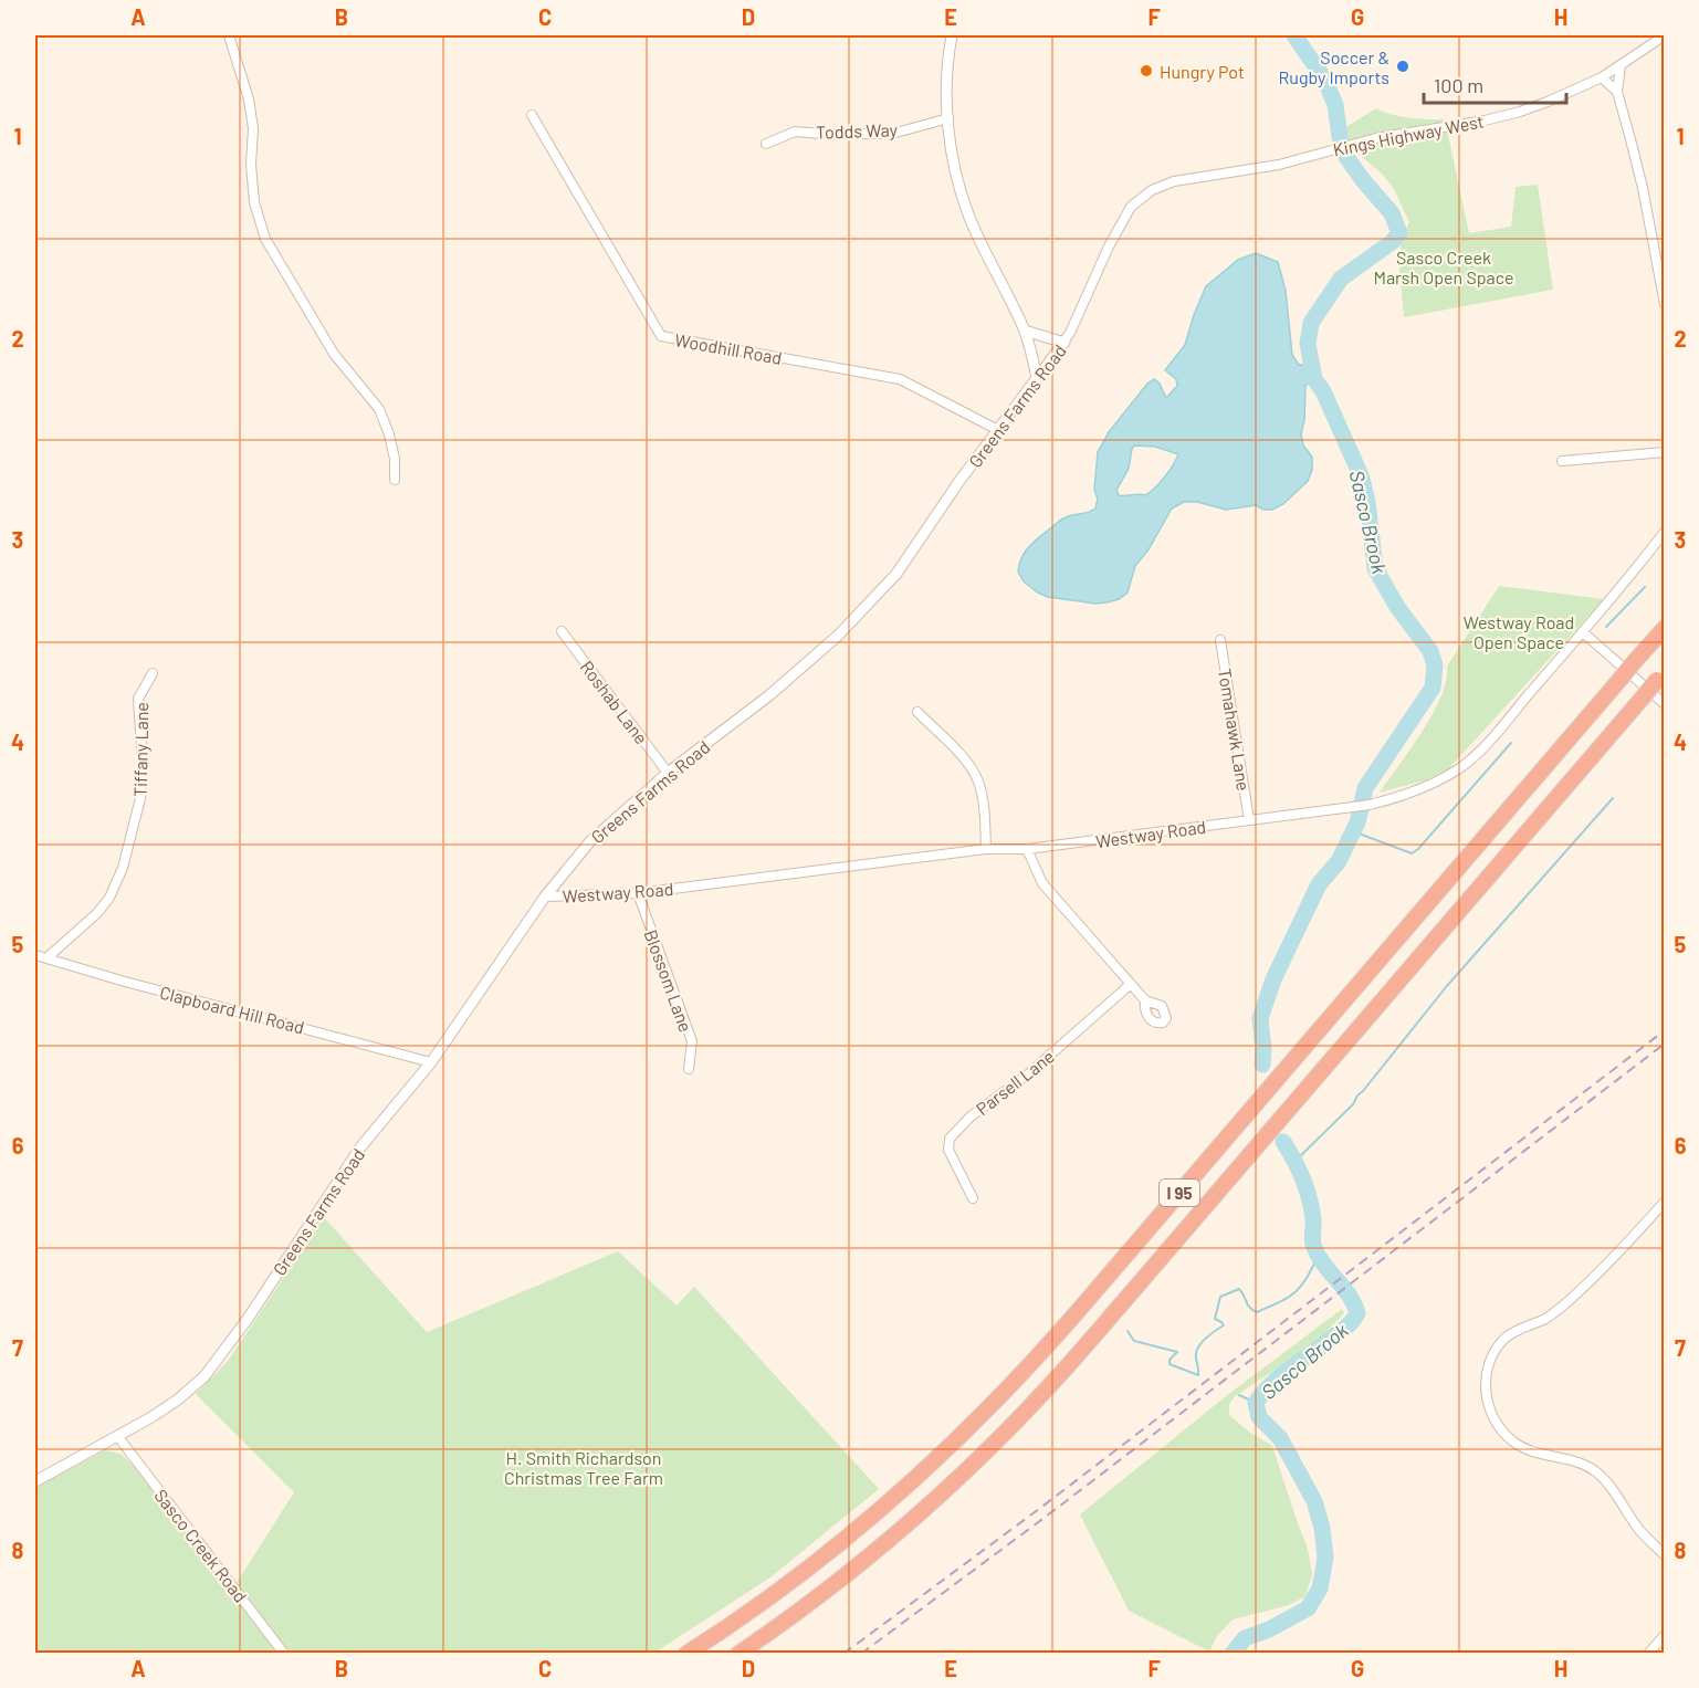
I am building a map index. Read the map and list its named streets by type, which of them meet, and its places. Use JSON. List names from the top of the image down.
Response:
{
  "streets": {
    "highway": ["I 95"],
    "street": [
      "Todds Way",
      "Kings Highway West",
      "Woodhill Road",
      "Greens Farms Road",
      "Roshab Lane",
      "Tomahawk Lane",
      "Tiffany Lane",
      "Westway Road",
      "Blossom Lane",
      "Clapboard Hill Road",
      "Parsell Lane",
      "Sasco Creek Road"
    ]
  },
  "crossings": [
    ["Kings Highway West", "Greens Farms Road"],
    ["Woodhill Road", "Greens Farms Road"],
    ["Greens Farms Road", "Roshab Lane"],
    ["Greens Farms Road", "Westway Road"],
    ["Greens Farms Road", "Clapboard Hill Road"],
    ["Greens Farms Road", "Sasco Creek Road"],
    ["Tomahawk Lane", "Westway Road"],
    ["Tiffany Lane", "Clapboard Hill Road"],
    ["Westway Road", "Blossom Lane"]
  ],
  "water": ["Sasco Brook"],
  "parks": ["Sasco Creek Marsh Open Space", "Westway Road Open Space", "H. Smith Richardson Christmas Tree Farm"],
  "places": ["Soccer & Rugby Imports", "Hungry Pot"],
  "scale_bar": "100 m",
  "grid": {
    "columns": [
      "A",
      "B",
      "C",
      "D",
      "E",
      "F",
      "G",
      "H"
    ],
    "rows": [
      "1",
      "2",
      "3",
      "4",
      "5",
      "6",
      "7",
      "8"
    ]
  }
}
